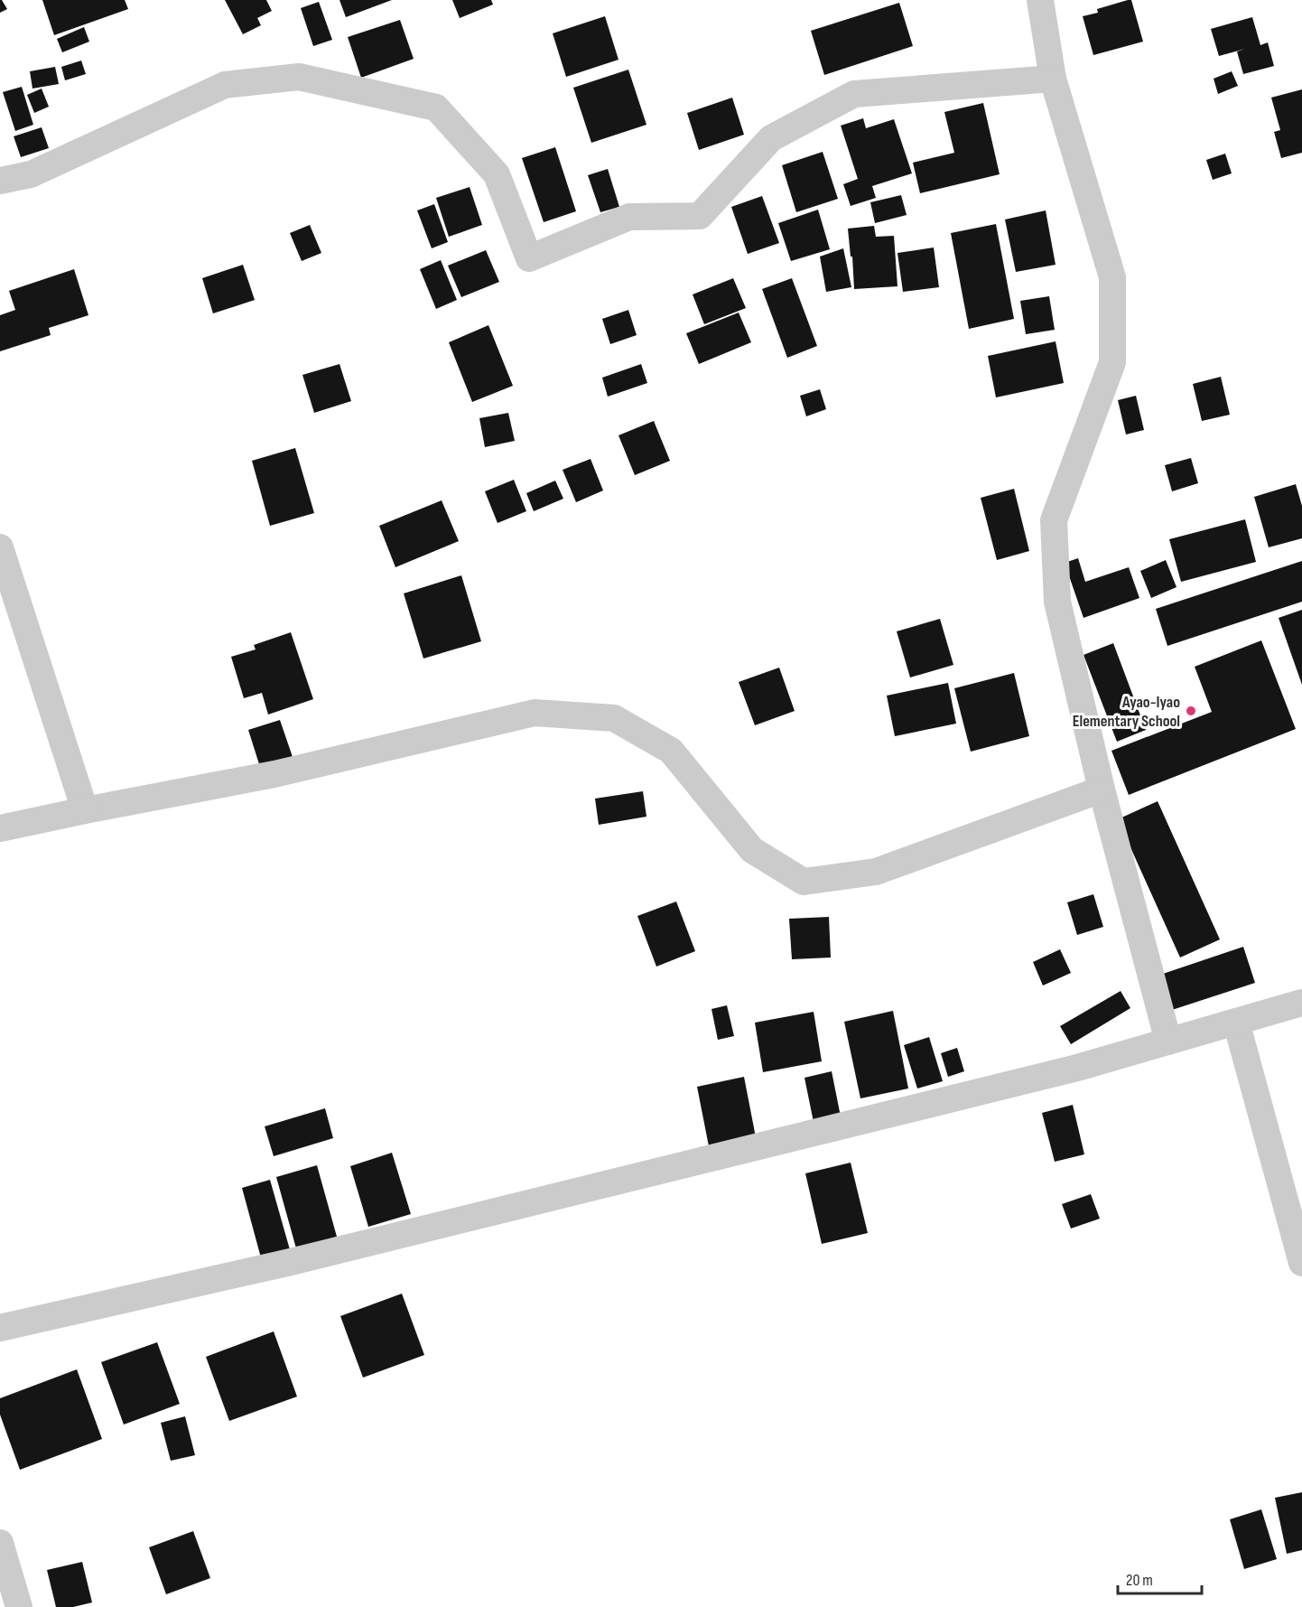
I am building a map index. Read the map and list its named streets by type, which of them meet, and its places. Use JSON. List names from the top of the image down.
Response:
{
  "places": ["Ayao-Iyao Elementary School"],
  "scale_bar": "20 m"
}
